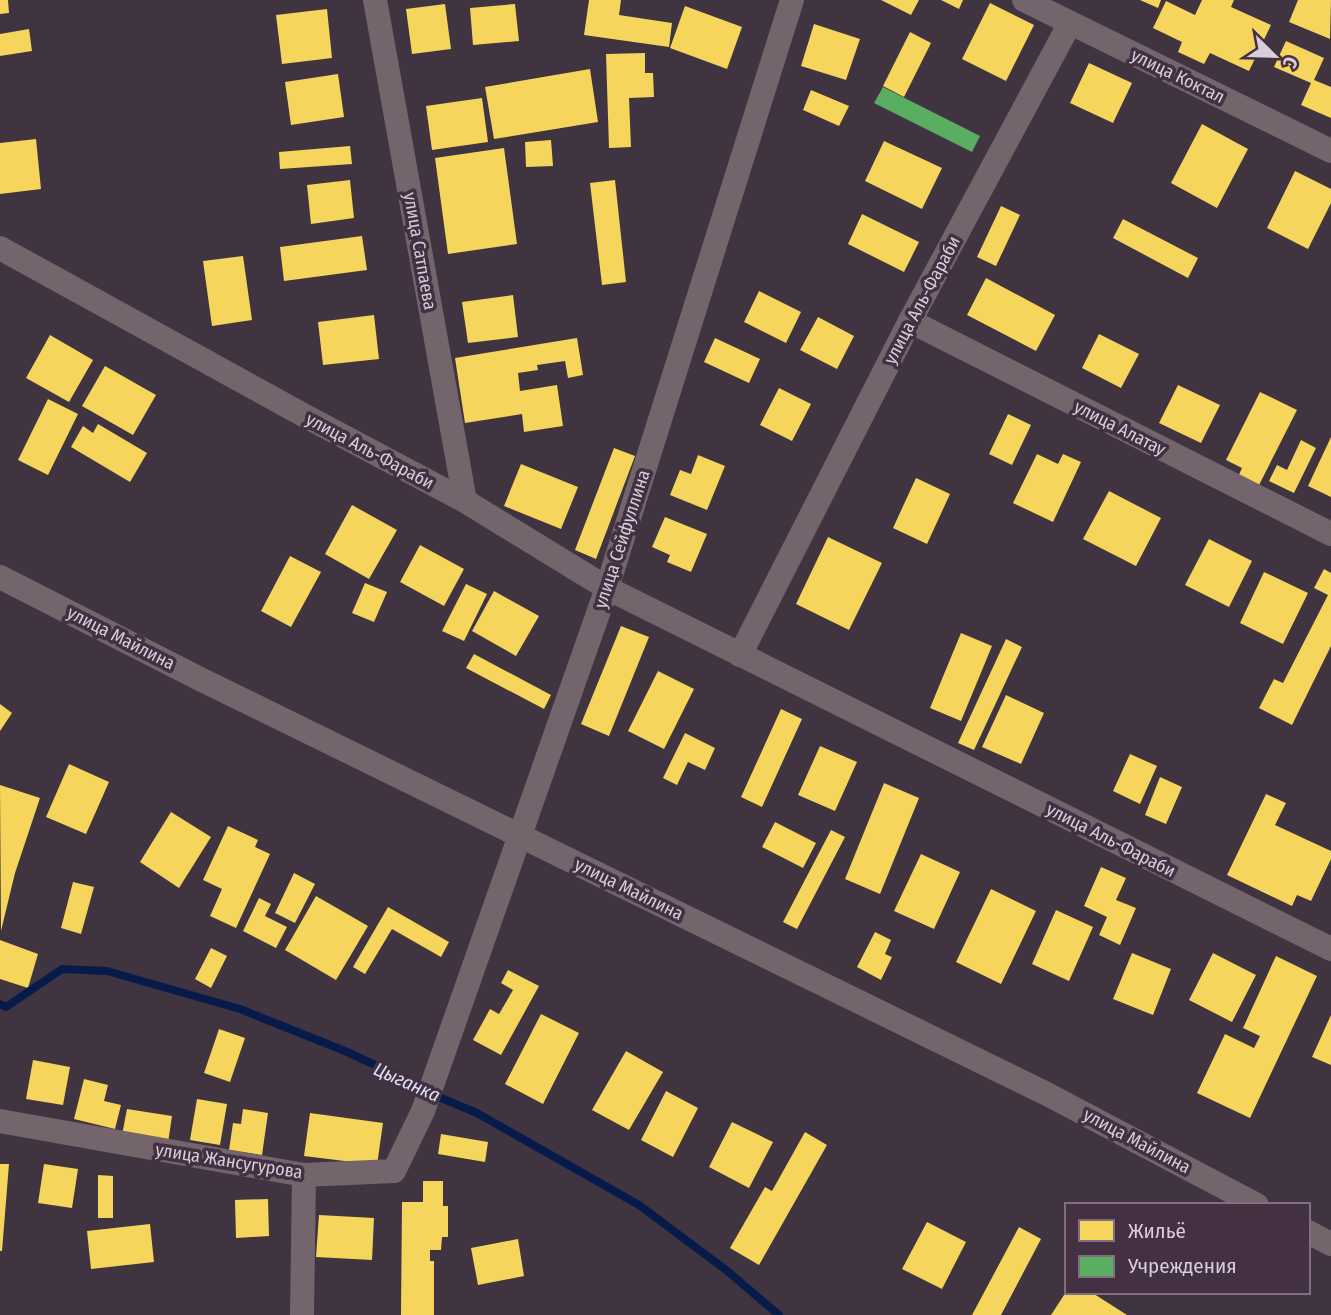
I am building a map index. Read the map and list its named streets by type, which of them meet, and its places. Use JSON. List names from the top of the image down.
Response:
{
  "streets": {
    "street": [
      "улица Коктал",
      "улица Сатпаева",
      "улица Аль-Фараби",
      "улица Алатау",
      "улица Сейфуллина",
      "улица Майлина",
      "улица Жансугурова"
    ]
  },
  "crossings": [
    ["улица Коктал", "улица Аль-Фараби"],
    ["улица Сатпаева", "улица Аль-Фараби"],
    ["улица Аль-Фараби", "улица Алатау"],
    ["улица Аль-Фараби", "улица Сейфуллина"],
    ["улица Сейфуллина", "улица Майлина"],
    ["улица Сейфуллина", "улица Жансугурова"]
  ],
  "water": ["Цыганка"],
  "legend": ["Жильё", "Учреждения"],
  "north": "bottom right"
}
